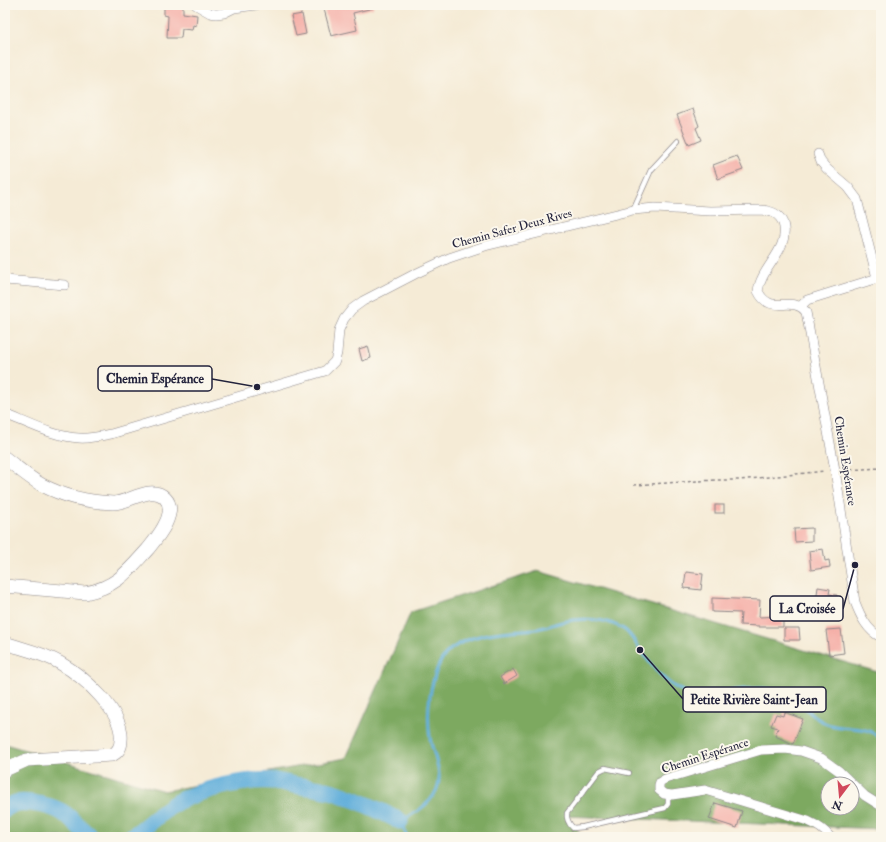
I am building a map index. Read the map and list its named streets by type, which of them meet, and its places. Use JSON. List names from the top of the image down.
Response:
{
  "streets": {
    "street": ["Chemin Safer Deux Rives", "Chemin Espérance"]
  },
  "crossings": [
    ["Chemin Safer Deux Rives", "Chemin Espérance"]
  ],
  "places": ["Chemin Espérance", "La Croisée", "Petite Rivière Saint-Jean"],
  "north": "bottom"
}
